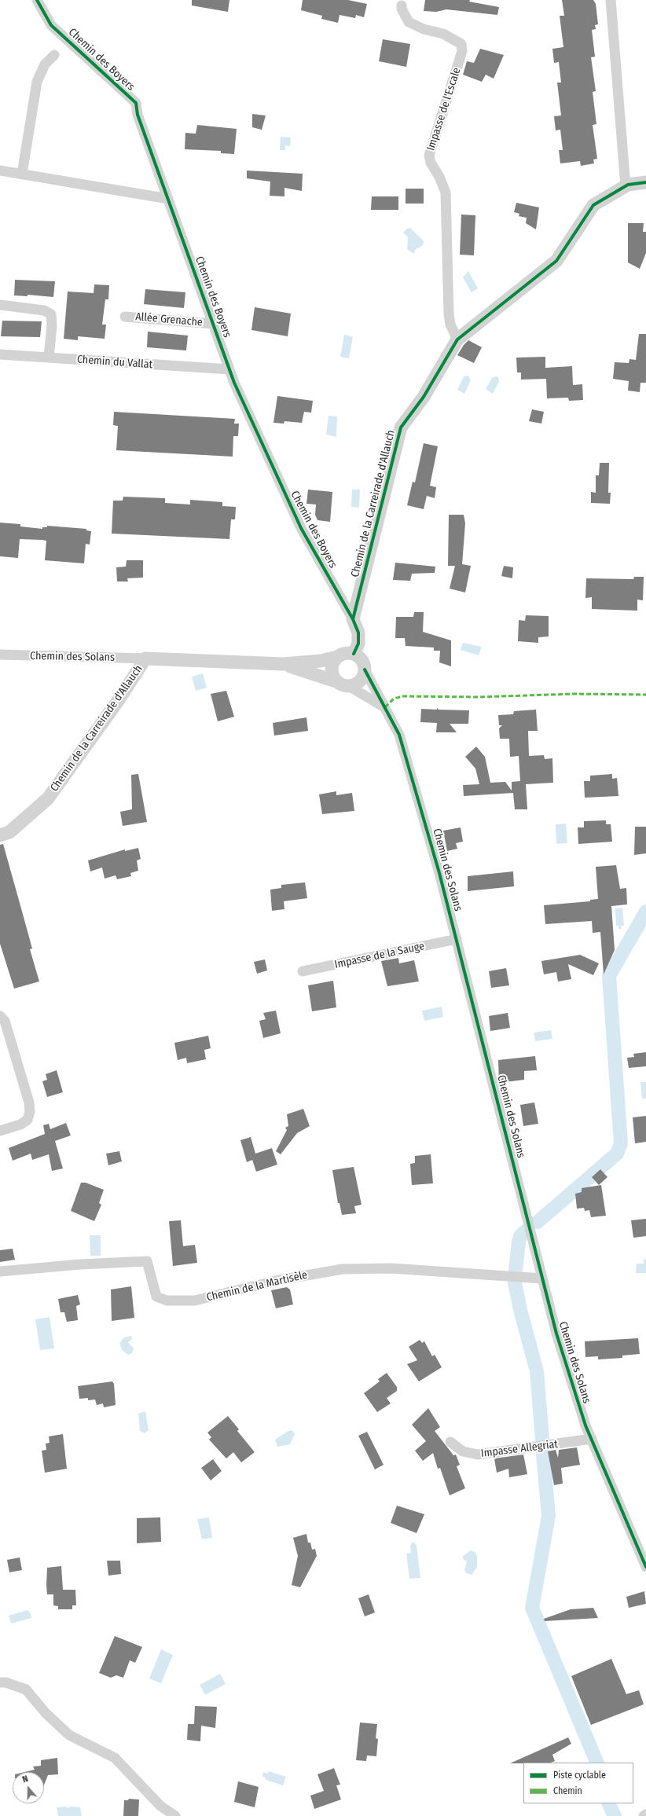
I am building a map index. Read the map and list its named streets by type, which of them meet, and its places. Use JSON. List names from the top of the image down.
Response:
{
  "streets": {
    "street": [
      "Chemin des Boyers",
      "Impasse de l'Escale",
      "Allée Grenache",
      "Chemin du Vallat",
      "Chemin de la Carreirade d'Allauch",
      "Chemin des Solans",
      "Impasse de la Sauge",
      "Chemin de la Martisèle",
      "Impasse Allegriat"
    ]
  },
  "crossings": [
    ["Chemin des Boyers", "Allée Grenache"],
    ["Chemin des Boyers", "Chemin du Vallat"],
    ["Chemin des Boyers", "Chemin de la Carreirade d'Allauch"],
    ["Impasse de l'Escale", "Chemin de la Carreirade d'Allauch"],
    ["Chemin de la Carreirade d'Allauch", "Chemin des Solans"],
    ["Chemin des Solans", "Impasse de la Sauge"],
    ["Chemin des Solans", "Chemin de la Martisèle"],
    ["Chemin des Solans", "Impasse Allegriat"]
  ],
  "legend": ["Piste cyclable", "Chemin"],
  "north": "top"
}
